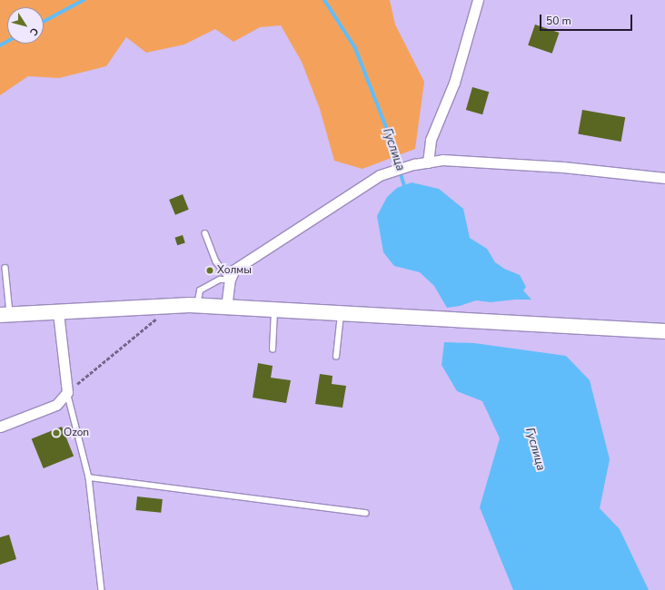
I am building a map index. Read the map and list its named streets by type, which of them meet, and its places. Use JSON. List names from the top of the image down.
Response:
{
  "water": ["Гуслица"],
  "places": ["Холмы", "Ozon"],
  "scale_bar": "50 m",
  "north": "bottom right"
}
